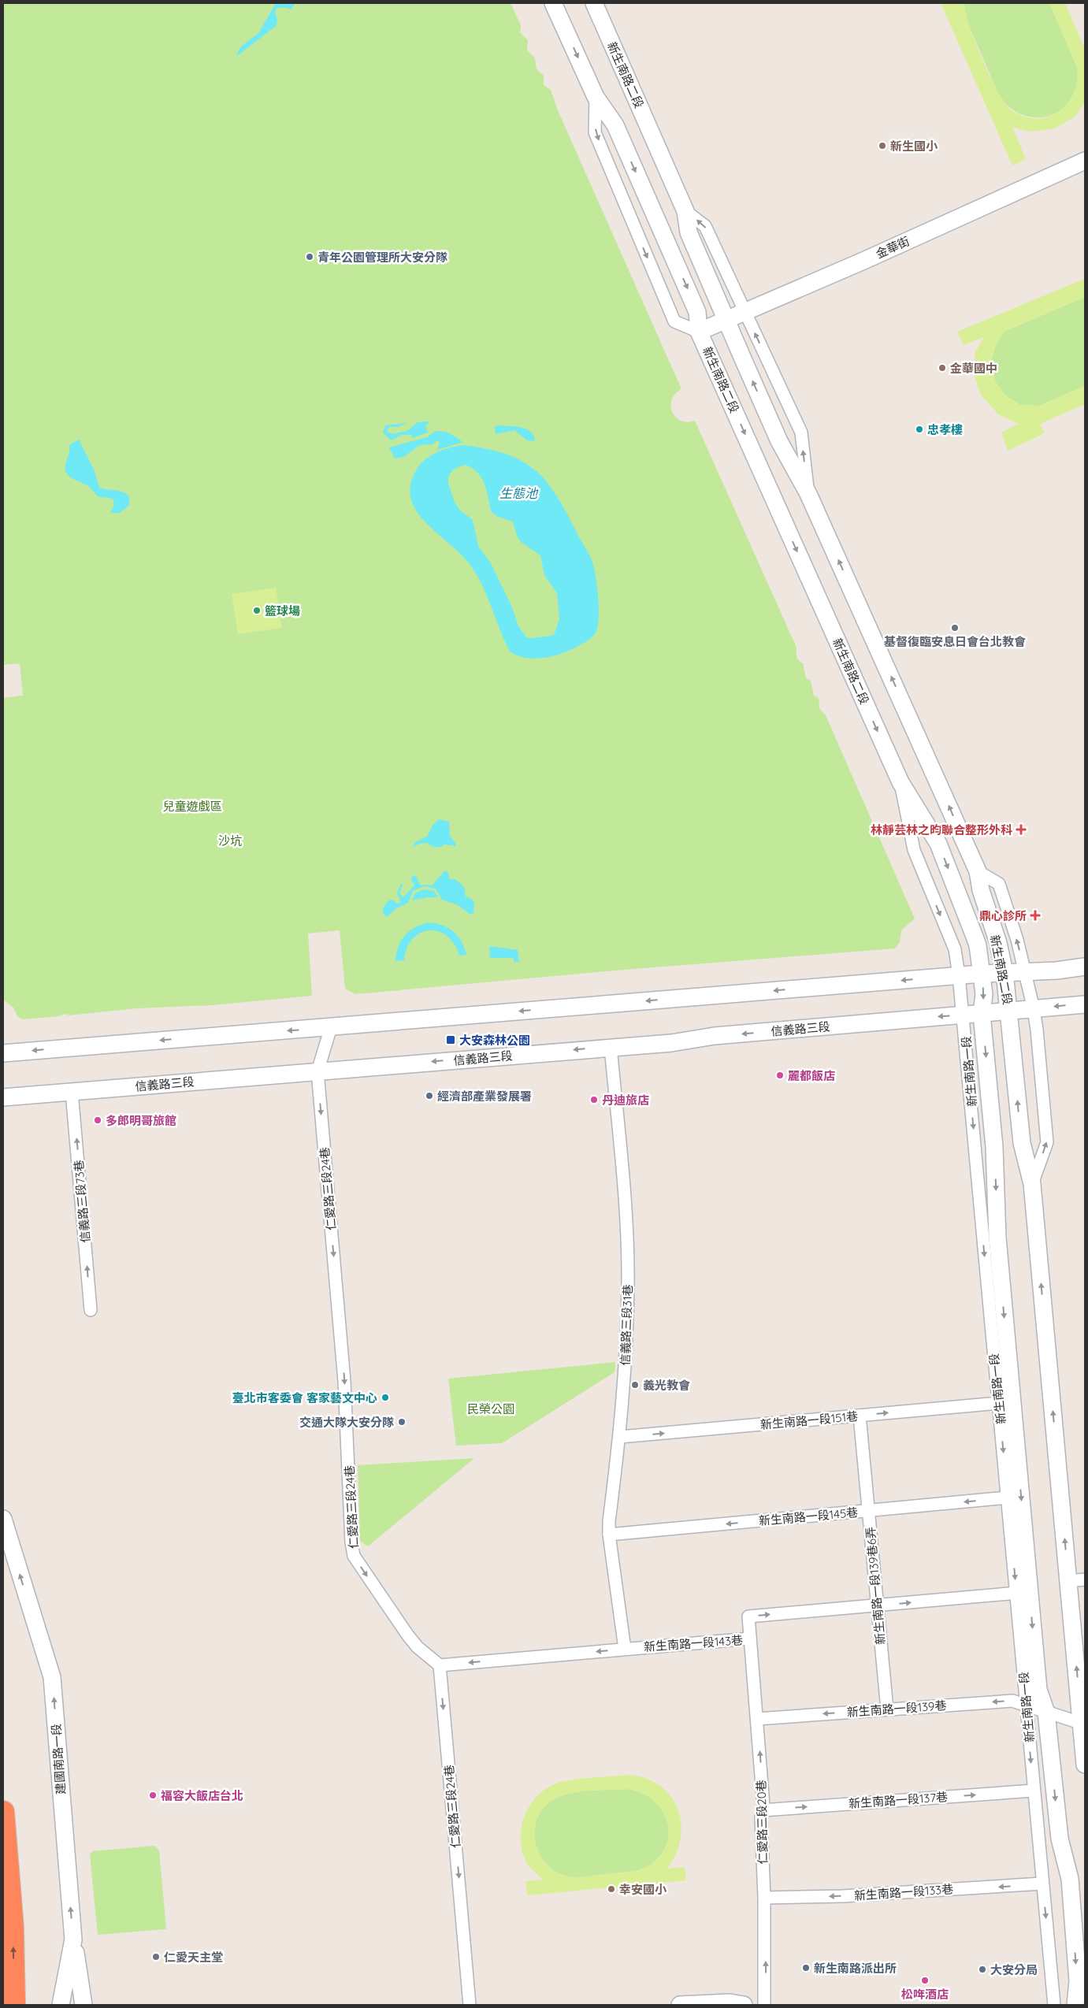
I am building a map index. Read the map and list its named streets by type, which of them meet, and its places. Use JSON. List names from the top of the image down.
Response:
{
  "streets": {
    "main road": [
      "新生南路二段",
      "金華街",
      "信義路三段",
      "新生南路一段",
      "建國南路一段"
    ],
    "street": [
      "仁愛路三段24巷",
      "信義路三段73巷",
      "信義路三段31巷",
      "新生南路一段151巷",
      "新生南路一段145巷",
      "新生南路一段139巷6弄",
      "新生南路一段143巷",
      "新生南路一段139巷",
      "新生南路一段137巷",
      "仁愛路三段20巷",
      "新生南路一段133巷"
    ]
  },
  "crossings": [
    ["新生南路二段", "金華街"],
    ["新生南路二段", "信義路三段"],
    ["新生南路二段", "新生南路一段"],
    ["信義路三段", "新生南路一段"],
    ["信義路三段", "仁愛路三段24巷"],
    ["信義路三段", "信義路三段73巷"],
    ["信義路三段", "信義路三段31巷"],
    ["新生南路一段", "新生南路一段151巷"],
    ["新生南路一段", "新生南路一段145巷"],
    ["新生南路一段", "新生南路一段143巷"],
    ["新生南路一段", "新生南路一段139巷"],
    ["新生南路一段", "新生南路一段137巷"],
    ["新生南路一段", "新生南路一段133巷"],
    ["仁愛路三段24巷", "新生南路一段143巷"],
    ["信義路三段31巷", "新生南路一段151巷"],
    ["信義路三段31巷", "新生南路一段145巷"],
    ["信義路三段31巷", "新生南路一段143巷"],
    ["新生南路一段151巷", "新生南路一段139巷6弄"],
    ["新生南路一段145巷", "新生南路一段139巷6弄"],
    ["新生南路一段139巷6弄", "新生南路一段143巷"],
    ["新生南路一段139巷6弄", "新生南路一段139巷"],
    ["新生南路一段143巷", "仁愛路三段20巷"],
    ["新生南路一段139巷", "仁愛路三段20巷"],
    ["新生南路一段137巷", "仁愛路三段20巷"],
    ["仁愛路三段20巷", "新生南路一段133巷"]
  ],
  "one_way": [
    "新生南路一段",
    "仁愛路三段24巷",
    "信義路三段73巷",
    "新生南路一段151巷",
    "新生南路一段145巷",
    "新生南路一段139巷",
    "建國南路一段",
    "新生南路一段137巷",
    "仁愛路三段20巷",
    "新生南路一段133巷"
  ],
  "water": ["生態池"],
  "parks": ["兒童遊戲區", "沙坑", "民榮公園"],
  "places": {
    "other": [
      "新生國小",
      "青年公園管理所大安分隊",
      "金華國中",
      "忠孝樓",
      "籃球場",
      "基督復臨安息日會台北教會",
      "麗都飯店",
      "經濟部產業發展署",
      "丹迪旅店",
      "多郎明哥旅館",
      "義光教會",
      "臺北市客委會 客家藝文中心",
      "交通大隊大安分隊",
      "福容大飯店台北",
      "幸安國小",
      "仁愛天主堂",
      "新生南路派出所",
      "大安分局",
      "松哖酒店"
    ],
    "health": ["林靜芸林之昀聯合整形外科", "鼎心診所"],
    "transit": ["大安森林公園"]
  }
}
